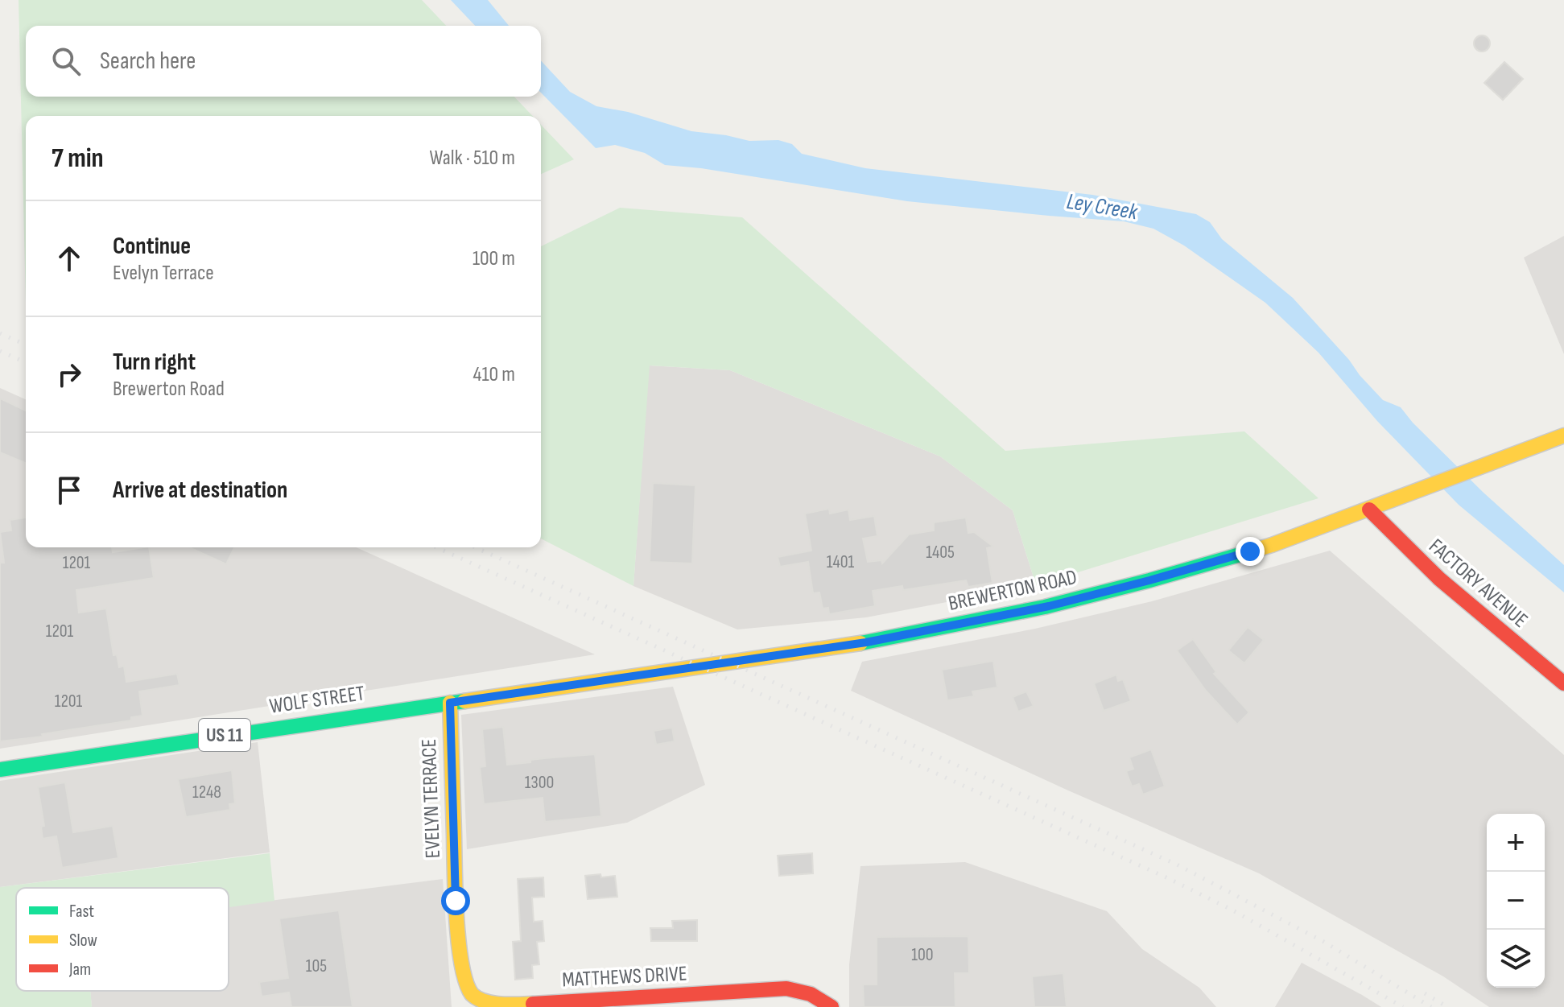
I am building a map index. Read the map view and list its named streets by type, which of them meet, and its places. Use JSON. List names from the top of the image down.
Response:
{
  "streets": {
    "main road": [
      "FACTORY AVENUE",
      "BREWERTON ROAD",
      "WOLF STREET",
      "US 11",
      "EVELYN TERRACE",
      "MATTHEWS DRIVE"
    ]
  },
  "crossings": [
    ["FACTORY AVENUE", "BREWERTON ROAD"],
    ["BREWERTON ROAD", "WOLF STREET"],
    ["BREWERTON ROAD", "EVELYN TERRACE"],
    ["WOLF STREET", "EVELYN TERRACE"],
    ["EVELYN TERRACE", "MATTHEWS DRIVE"]
  ],
  "water": ["Ley Creek"],
  "house_numbers": [
    "1405",
    "1401",
    "1201",
    "1201",
    "1201",
    "1300",
    "1248",
    "100",
    "105"
  ],
  "legend": ["Fast", "Slow", "Jam"],
  "page": {
    "search": "Search here",
    "heading": ["7 min", "Walk · 510 m"],
    "list": [
      ["Continue", "Evelyn Terrace", "100 m"],
      ["Turn right", "Brewerton Road", "410 m"],
      "Arrive at destination"
    ],
    "map_buttons": ["+", "−"]
  }
}
